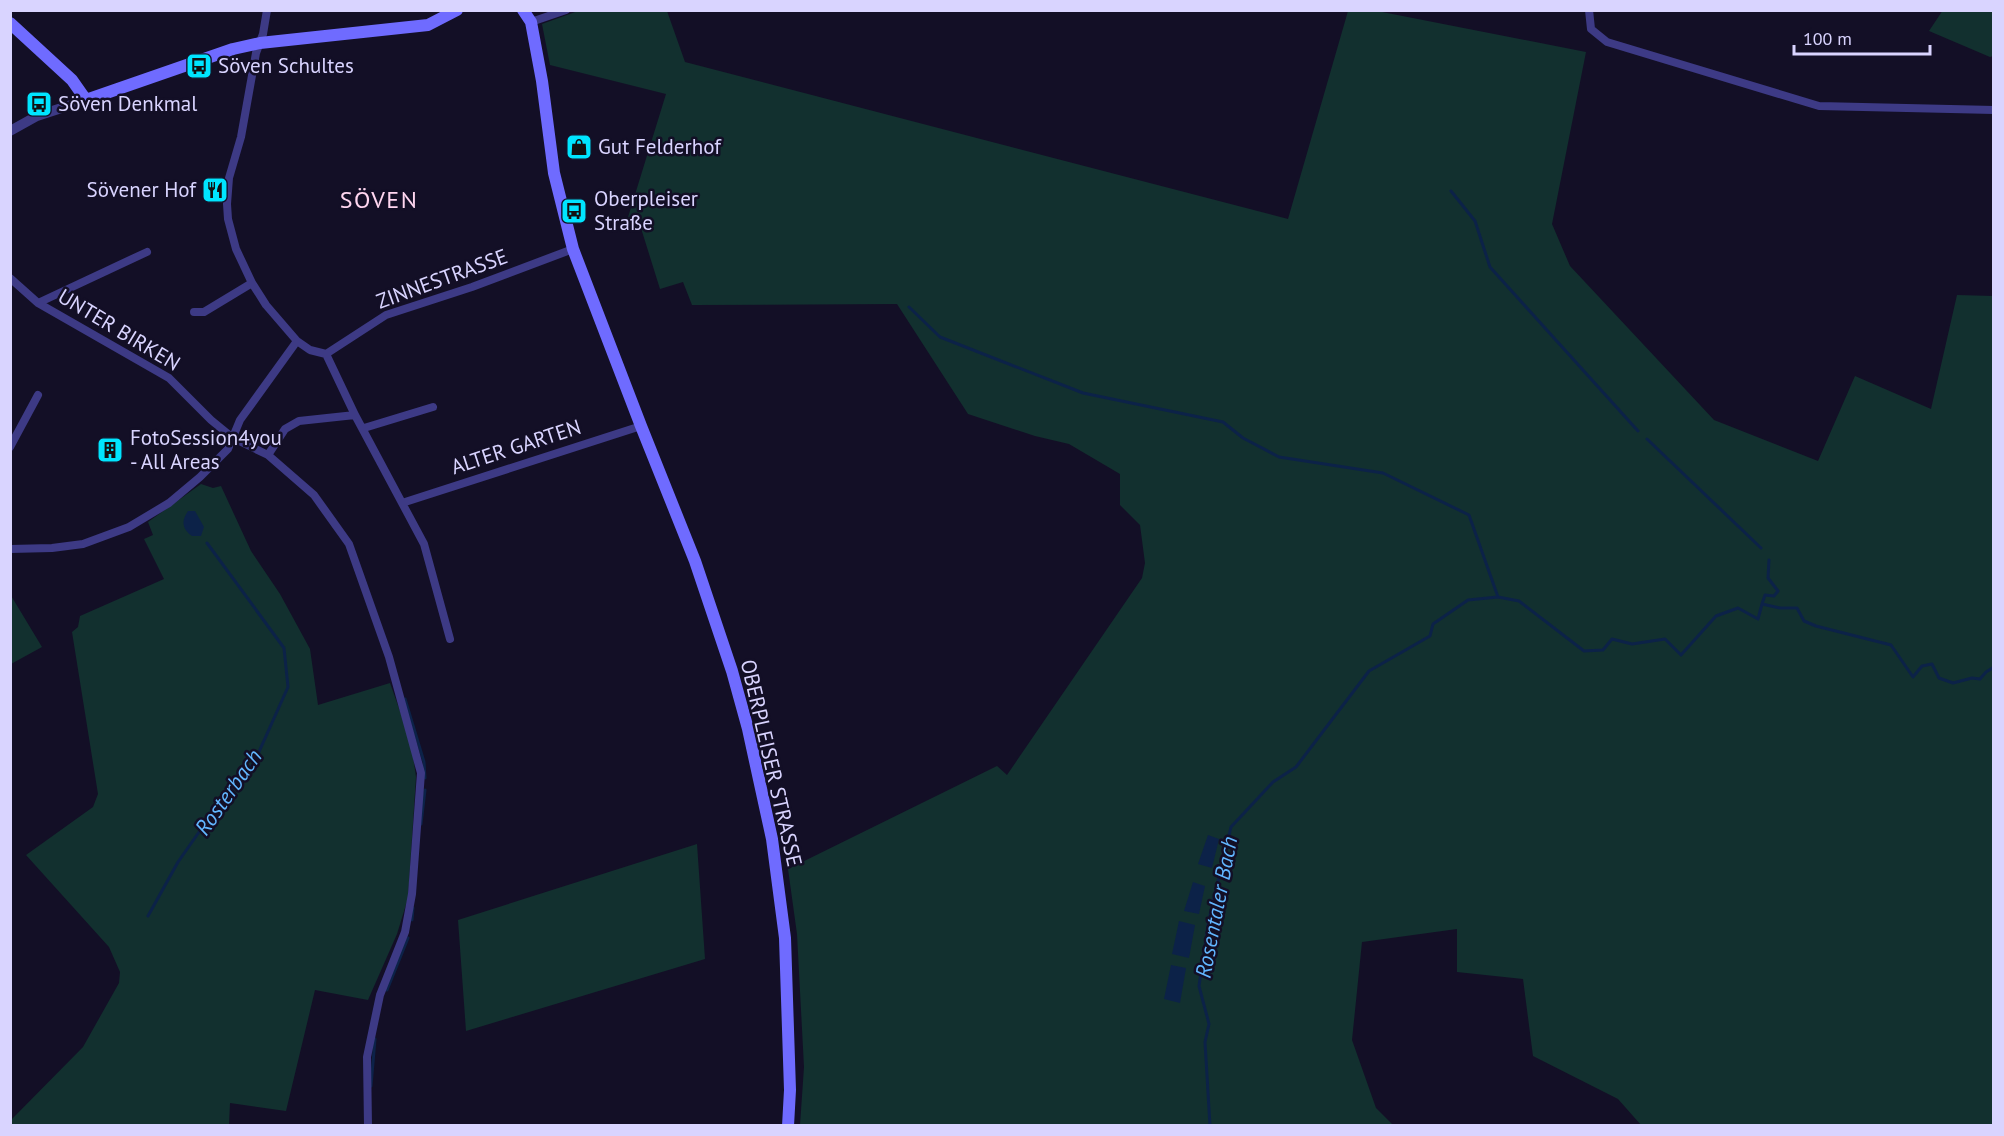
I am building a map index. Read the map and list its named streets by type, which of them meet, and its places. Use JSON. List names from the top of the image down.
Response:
{
  "streets": {
    "main road": ["OBERPLEISER STRASSE"],
    "street": ["ZINNESTRASSE", "UNTER BIRKEN", "ALTER GARTEN"]
  },
  "crossings": [
    ["ZINNESTRASSE", "OBERPLEISER STRASSE"],
    ["ALTER GARTEN", "OBERPLEISER STRASSE"]
  ],
  "districts": ["SÖVEN"],
  "water": ["Rosterbach", "Rosentaler Bach"],
  "places": {
    "bus stop": ["Söven Schultes", "Söven Denkmal", "Oberpleiser Straße"],
    "shop": ["Gut Felderhof"],
    "restaurant": ["Sövener Hof"],
    "building": ["FotoSession4you - All Areas"]
  },
  "scale_bar": "100 m"
}
